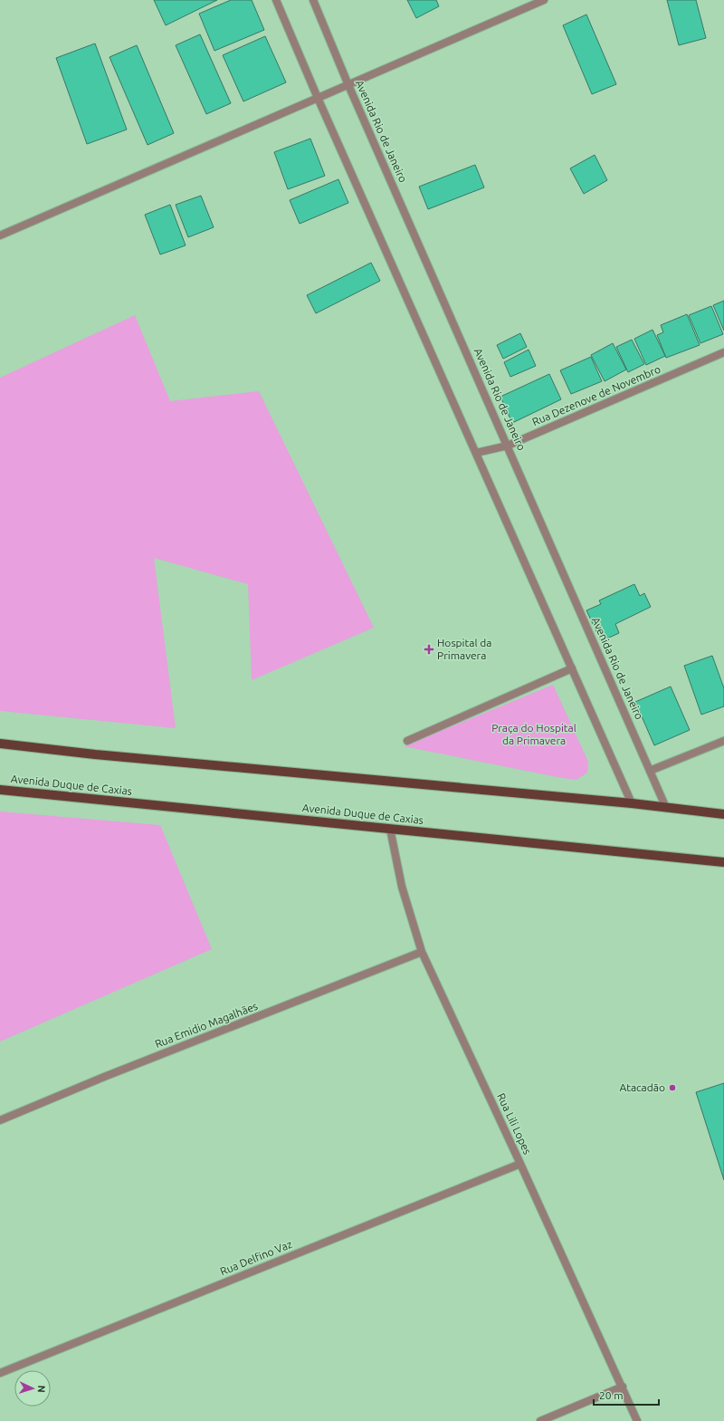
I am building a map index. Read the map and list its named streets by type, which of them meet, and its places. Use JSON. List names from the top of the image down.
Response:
{
  "streets": {
    "main road": ["Avenida Duque de Caxias"],
    "street": [
      "Avenida Rio de Janeiro",
      "Rua Dezenove de Novembro",
      "Rua Emidio Magalhães",
      "Rua Lili Lopes",
      "Rua Delfino Vaz"
    ]
  },
  "crossings": [
    ["Avenida Rio de Janeiro", "Rua Dezenove de Novembro"],
    ["Avenida Duque de Caxias", "Rua Lili Lopes"],
    ["Rua Emidio Magalhães", "Rua Lili Lopes"],
    ["Rua Lili Lopes", "Rua Delfino Vaz"]
  ],
  "parks": ["Praça do Hospital da Primavera"],
  "places": {
    "health": ["Hospital da Primavera"],
    "other": ["Atacadão"]
  },
  "scale_bar": "20 m",
  "north": "right"
}
